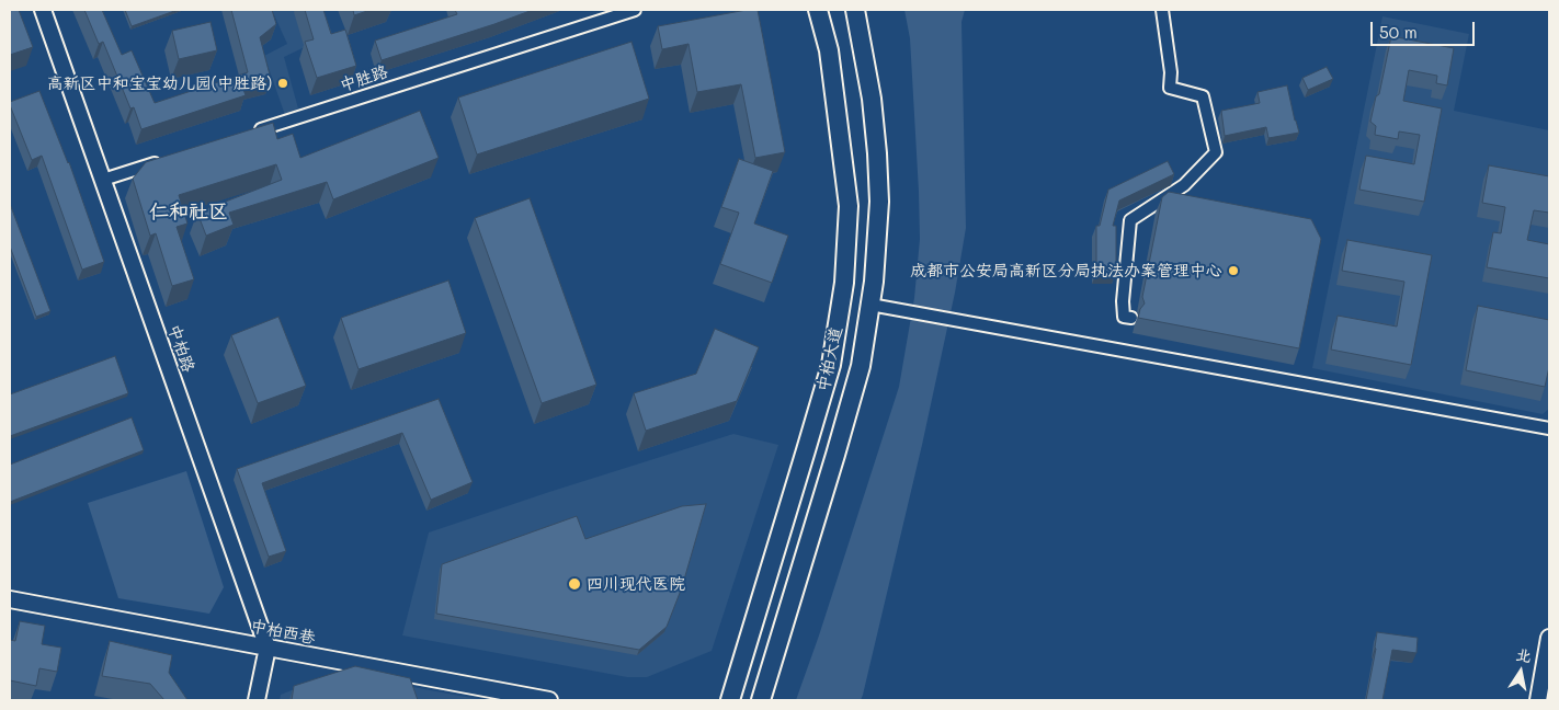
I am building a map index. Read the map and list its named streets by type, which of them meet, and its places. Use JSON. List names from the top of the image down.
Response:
{
  "streets": {
    "main road": ["中柏大道"],
    "street": ["中胜路", "中柏路", "中柏西巷"]
  },
  "crossings": [
    ["中柏路", "中柏西巷"]
  ],
  "districts": ["仁和社区"],
  "places": ["高新区中和宝宝幼儿园(中胜路)", "成都市公安局高新区分局执法办案管理中心", "四川现代医院"],
  "scale_bar": "50 m",
  "north": "top"
}
